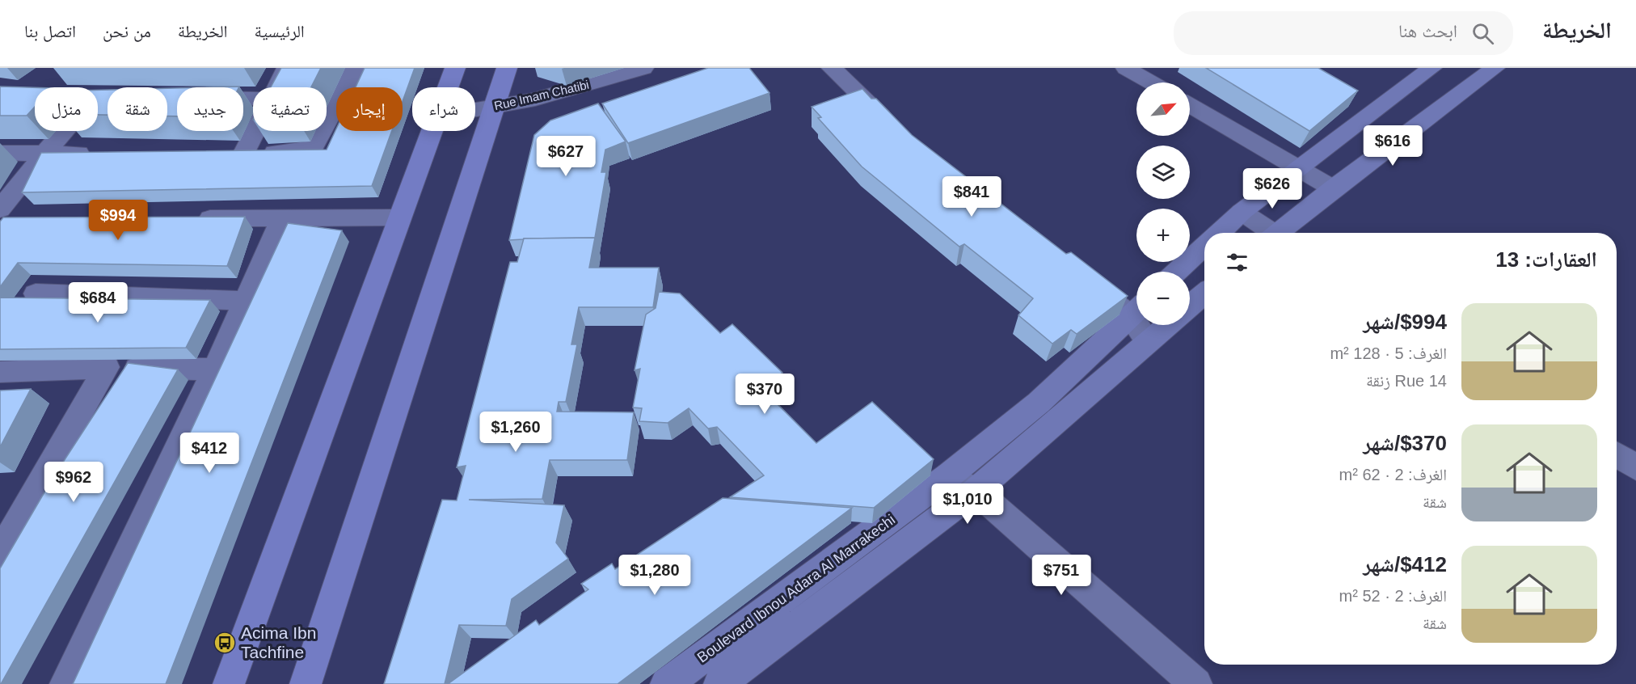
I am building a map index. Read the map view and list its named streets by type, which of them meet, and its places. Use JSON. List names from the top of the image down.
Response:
{
  "streets": {
    "main road": ["Boulevard Ibnou Adara Al Marrakechi"],
    "street": ["Rue Imam Chatibi"]
  },
  "places": {
    "bus stop": ["Acima Ibn Tachfine"]
  },
  "north": "top right",
  "page": {
    "header": "الخريطة",
    "search": "ابحث هنا",
    "nav": [
      "الرئيسية",
      "الخريطة",
      "من نحن",
      "اتصل بنا"
    ],
    "map_buttons": ["+", "−"],
    "chip": [
      "شراء",
      "إيجار",
      "تصفية",
      "جديد",
      "شقة",
      "منزل"
    ],
    "price": [
      "$616",
      "$627",
      "$626",
      "$841",
      "$994",
      "$684",
      "$370",
      "$1,260",
      "$412",
      "$962",
      "$1,010",
      "$1,280",
      "$751"
    ],
    "heading": "العقارات: 13",
    "list": [
      {
        "name": "$994/شهر",
        "note": "الغرف: 5 · 128 m² · Rue 14 زنقة"
      },
      {
        "name": "$370/شهر",
        "note": "الغرف: 2 · 62 m² · شقة"
      },
      {
        "name": "$412/شهر",
        "note": "الغرف: 2 · 52 m² · شقة"
      }
    ]
  }
}
